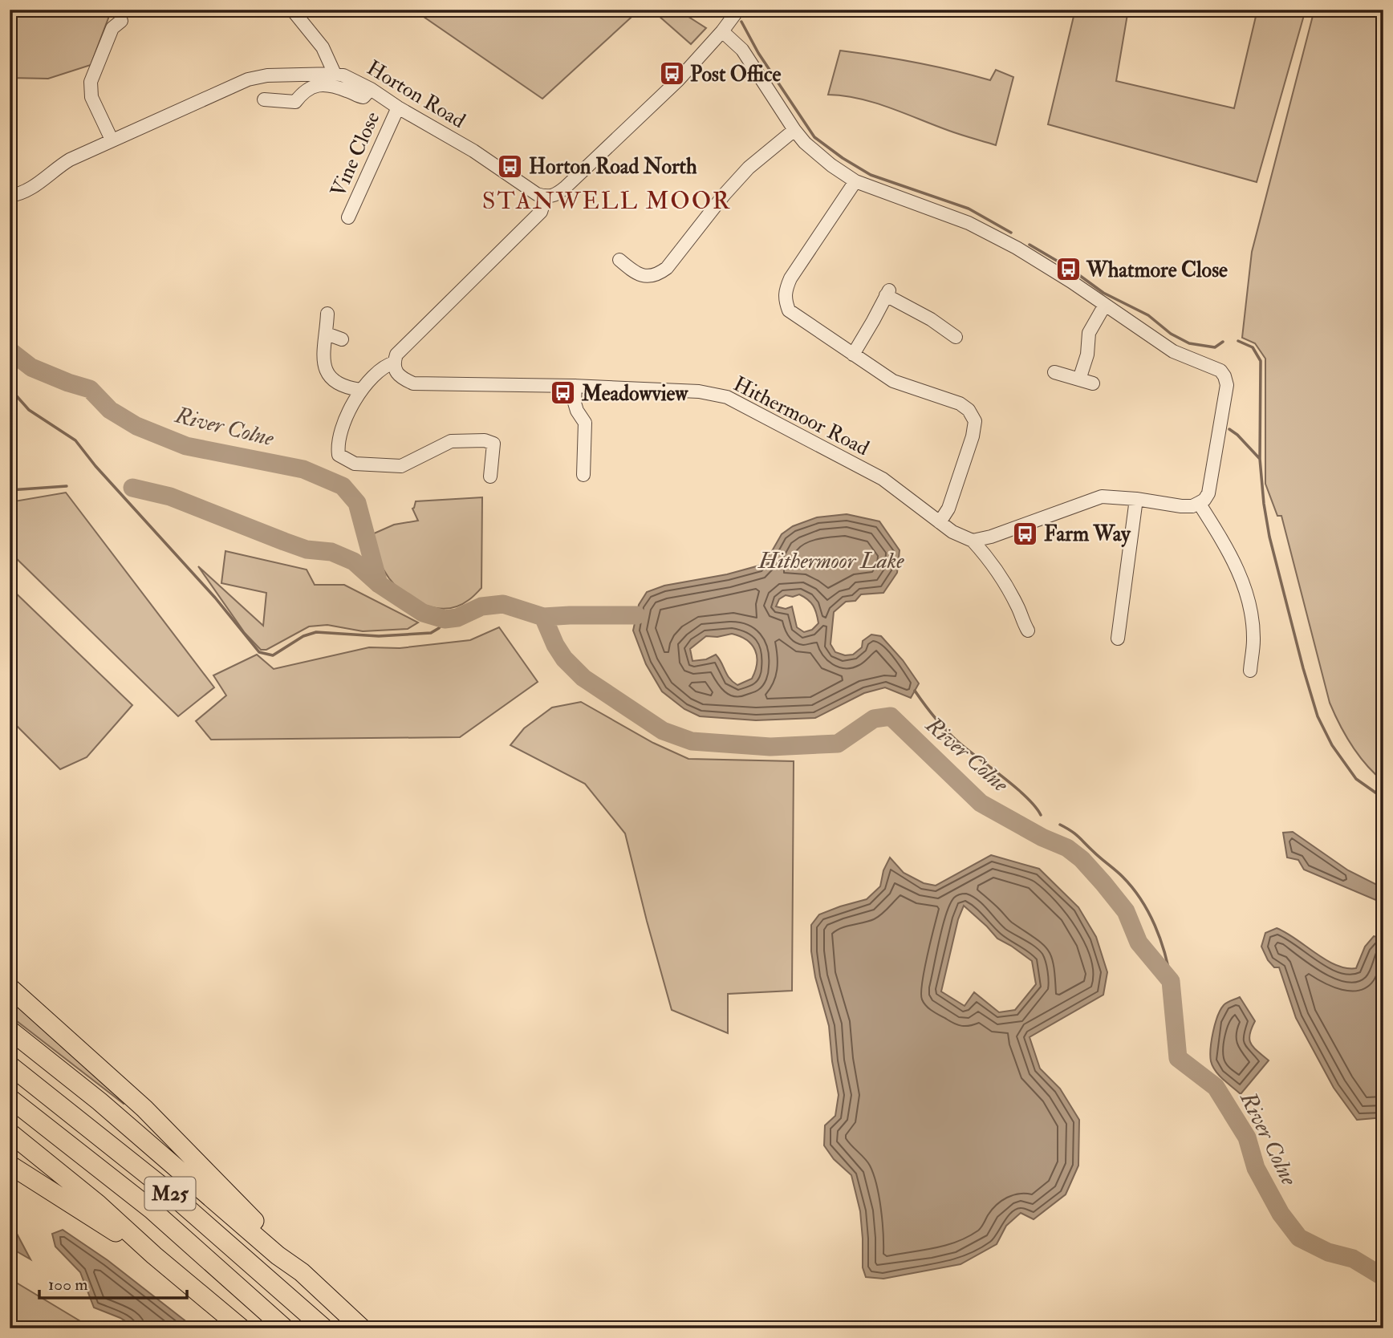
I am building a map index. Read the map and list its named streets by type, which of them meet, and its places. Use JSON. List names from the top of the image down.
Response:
{
  "streets": {
    "highway": ["M25"],
    "street": ["Horton Road", "Vine Close", "Hithermoor Road"]
  },
  "crossings": [
    ["Horton Road", "Vine Close"]
  ],
  "districts": ["STANWELL MOOR"],
  "water": ["River Colne", "Hithermoor Lake"],
  "places": {
    "bus stop": [
      "Post Office",
      "Horton Road North",
      "Whatmore Close",
      "Meadowview",
      "Farm Way"
    ]
  },
  "scale_bar": "100 m"
}
